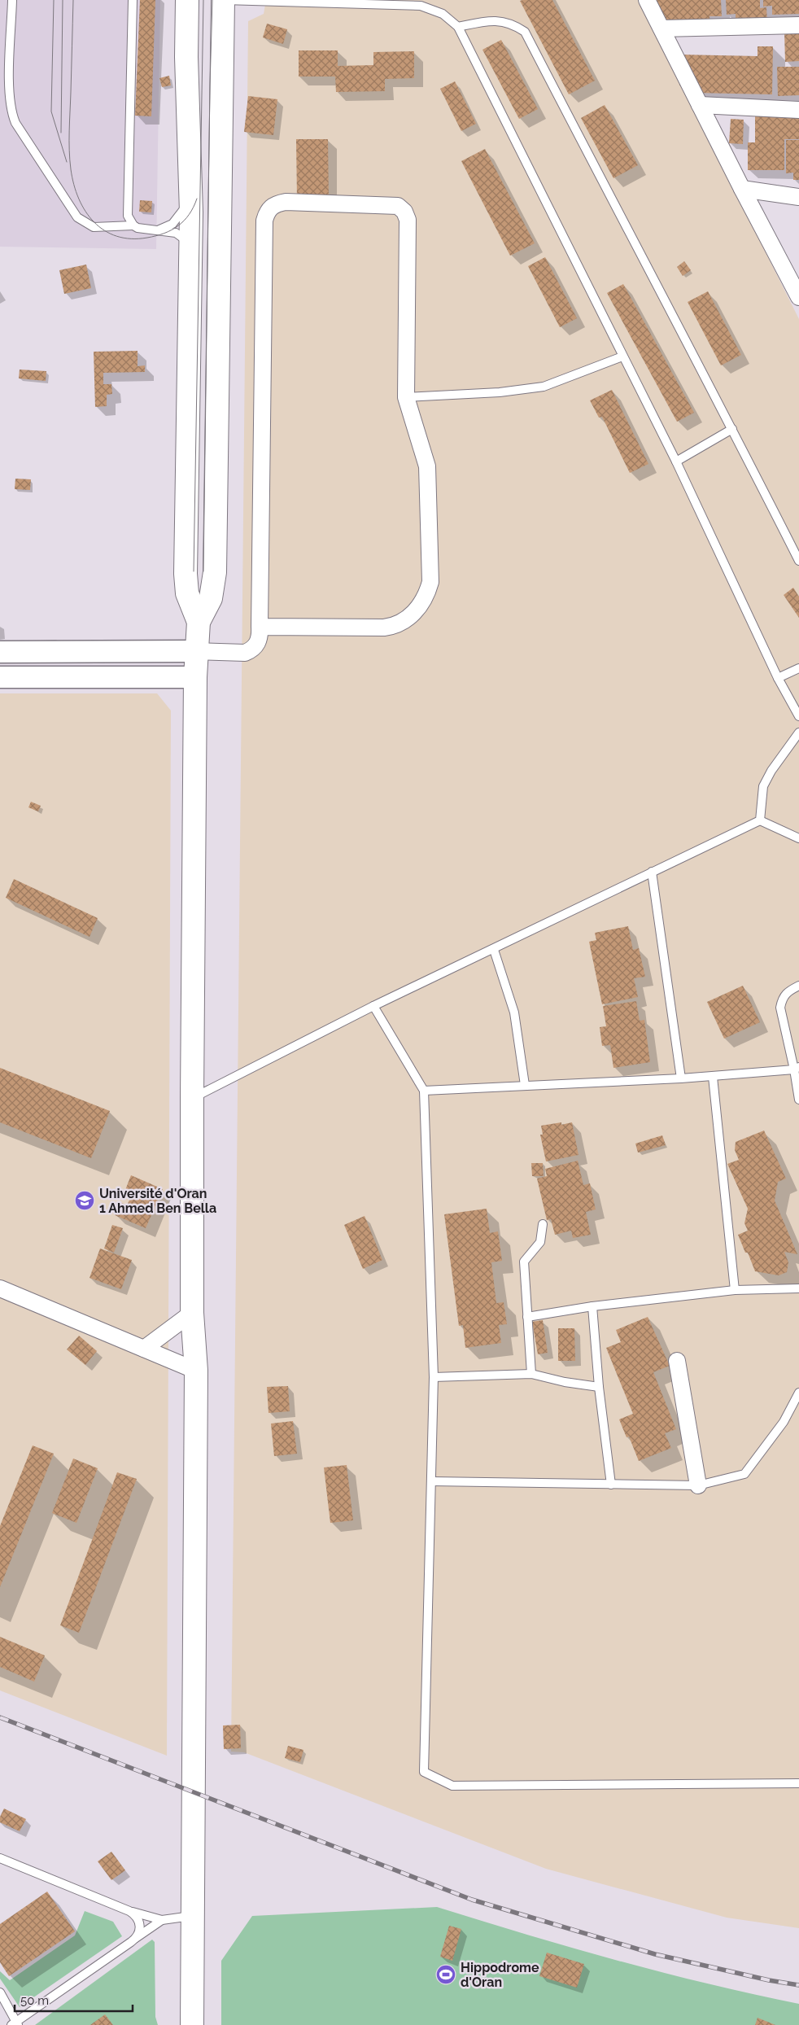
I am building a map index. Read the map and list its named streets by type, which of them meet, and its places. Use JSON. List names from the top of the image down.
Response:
{
  "places": {
    "school or university": ["Université d'Oran 1 Ahmed Ben Bella"],
    "sports": ["Hippodrome d'Oran"]
  },
  "scale_bar": "50 m"
}
